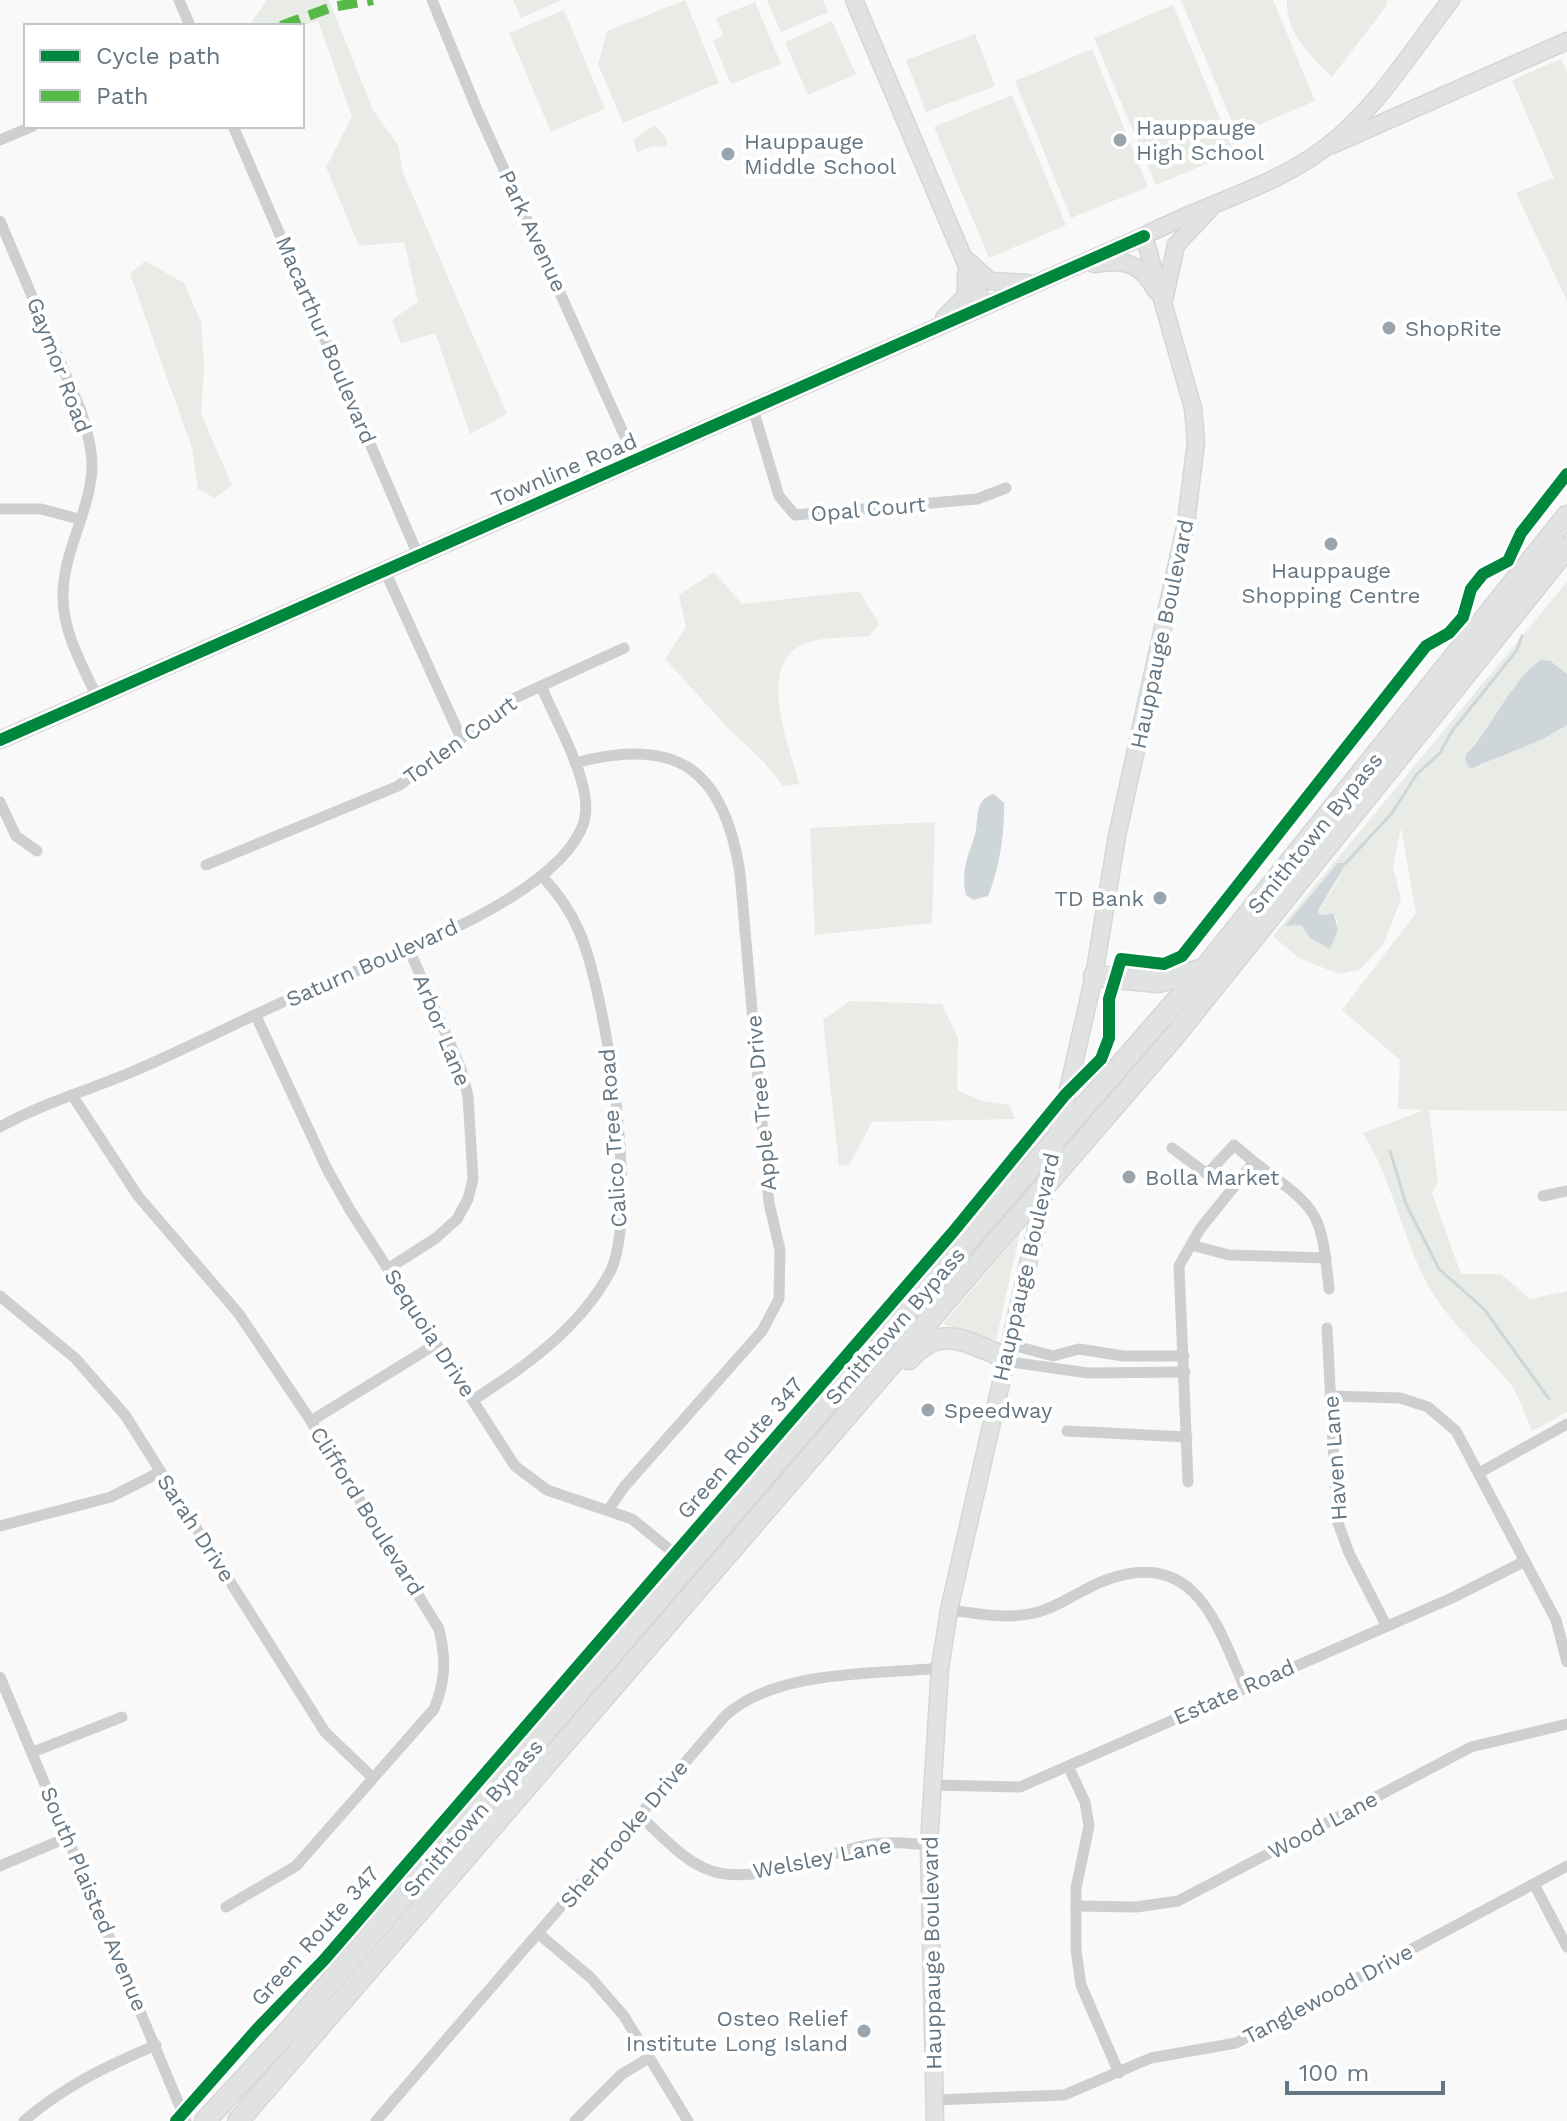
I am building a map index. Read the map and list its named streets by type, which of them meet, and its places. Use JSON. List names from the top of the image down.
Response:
{
  "streets": {
    "highway": ["Smithtown Bypass"],
    "main road": ["Townline Road", "Hauppauge Boulevard"],
    "street": [
      "Park Avenue",
      "Macarthur Boulevard",
      "Gaymor Road",
      "Opal Court",
      "Torlen Court",
      "Saturn Boulevard",
      "Arbor Lane",
      "Apple Tree Drive",
      "Calico Tree Road",
      "Sequoia Drive",
      "Haven Lane",
      "Clifford Boulevard",
      "Sarah Drive",
      "Estate Road",
      "Wood Lane",
      "Sherbrooke Drive",
      "Welsley Lane",
      "South Plaisted Avenue",
      "Tanglewood Drive"
    ],
    "cycle path": ["Green Route 347"]
  },
  "crossings": [
    ["Park Avenue", "Townline Road"],
    ["Macarthur Boulevard", "Townline Road"],
    ["Gaymor Road", "Townline Road"],
    ["Townline Road", "Opal Court"],
    ["Townline Road", "Hauppauge Boulevard"],
    ["Hauppauge Boulevard", "Smithtown Bypass"],
    ["Hauppauge Boulevard", "Estate Road"],
    ["Hauppauge Boulevard", "Sherbrooke Drive"],
    ["Hauppauge Boulevard", "Welsley Lane"],
    ["Hauppauge Boulevard", "Tanglewood Drive"],
    ["Torlen Court", "Saturn Boulevard"],
    ["Smithtown Bypass", "Sequoia Drive"],
    ["Saturn Boulevard", "Arbor Lane"],
    ["Saturn Boulevard", "Apple Tree Drive"],
    ["Saturn Boulevard", "Calico Tree Road"],
    ["Saturn Boulevard", "Sequoia Drive"],
    ["Saturn Boulevard", "Clifford Boulevard"],
    ["Arbor Lane", "Sequoia Drive"],
    ["Apple Tree Drive", "Sequoia Drive"],
    ["Calico Tree Road", "Sequoia Drive"],
    ["Haven Lane", "Estate Road"],
    ["Clifford Boulevard", "Sarah Drive"],
    ["Sherbrooke Drive", "Welsley Lane"]
  ],
  "places": [
    "Hauppauge High School",
    "Hauppauge Middle School",
    "ShopRite",
    "Hauppauge Shopping Centre",
    "TD Bank",
    "Bolla Market",
    "Speedway",
    "Osteo Relief Institute Long Island"
  ],
  "legend": ["Cycle path", "Path"],
  "scale_bar": "100 m"
}
